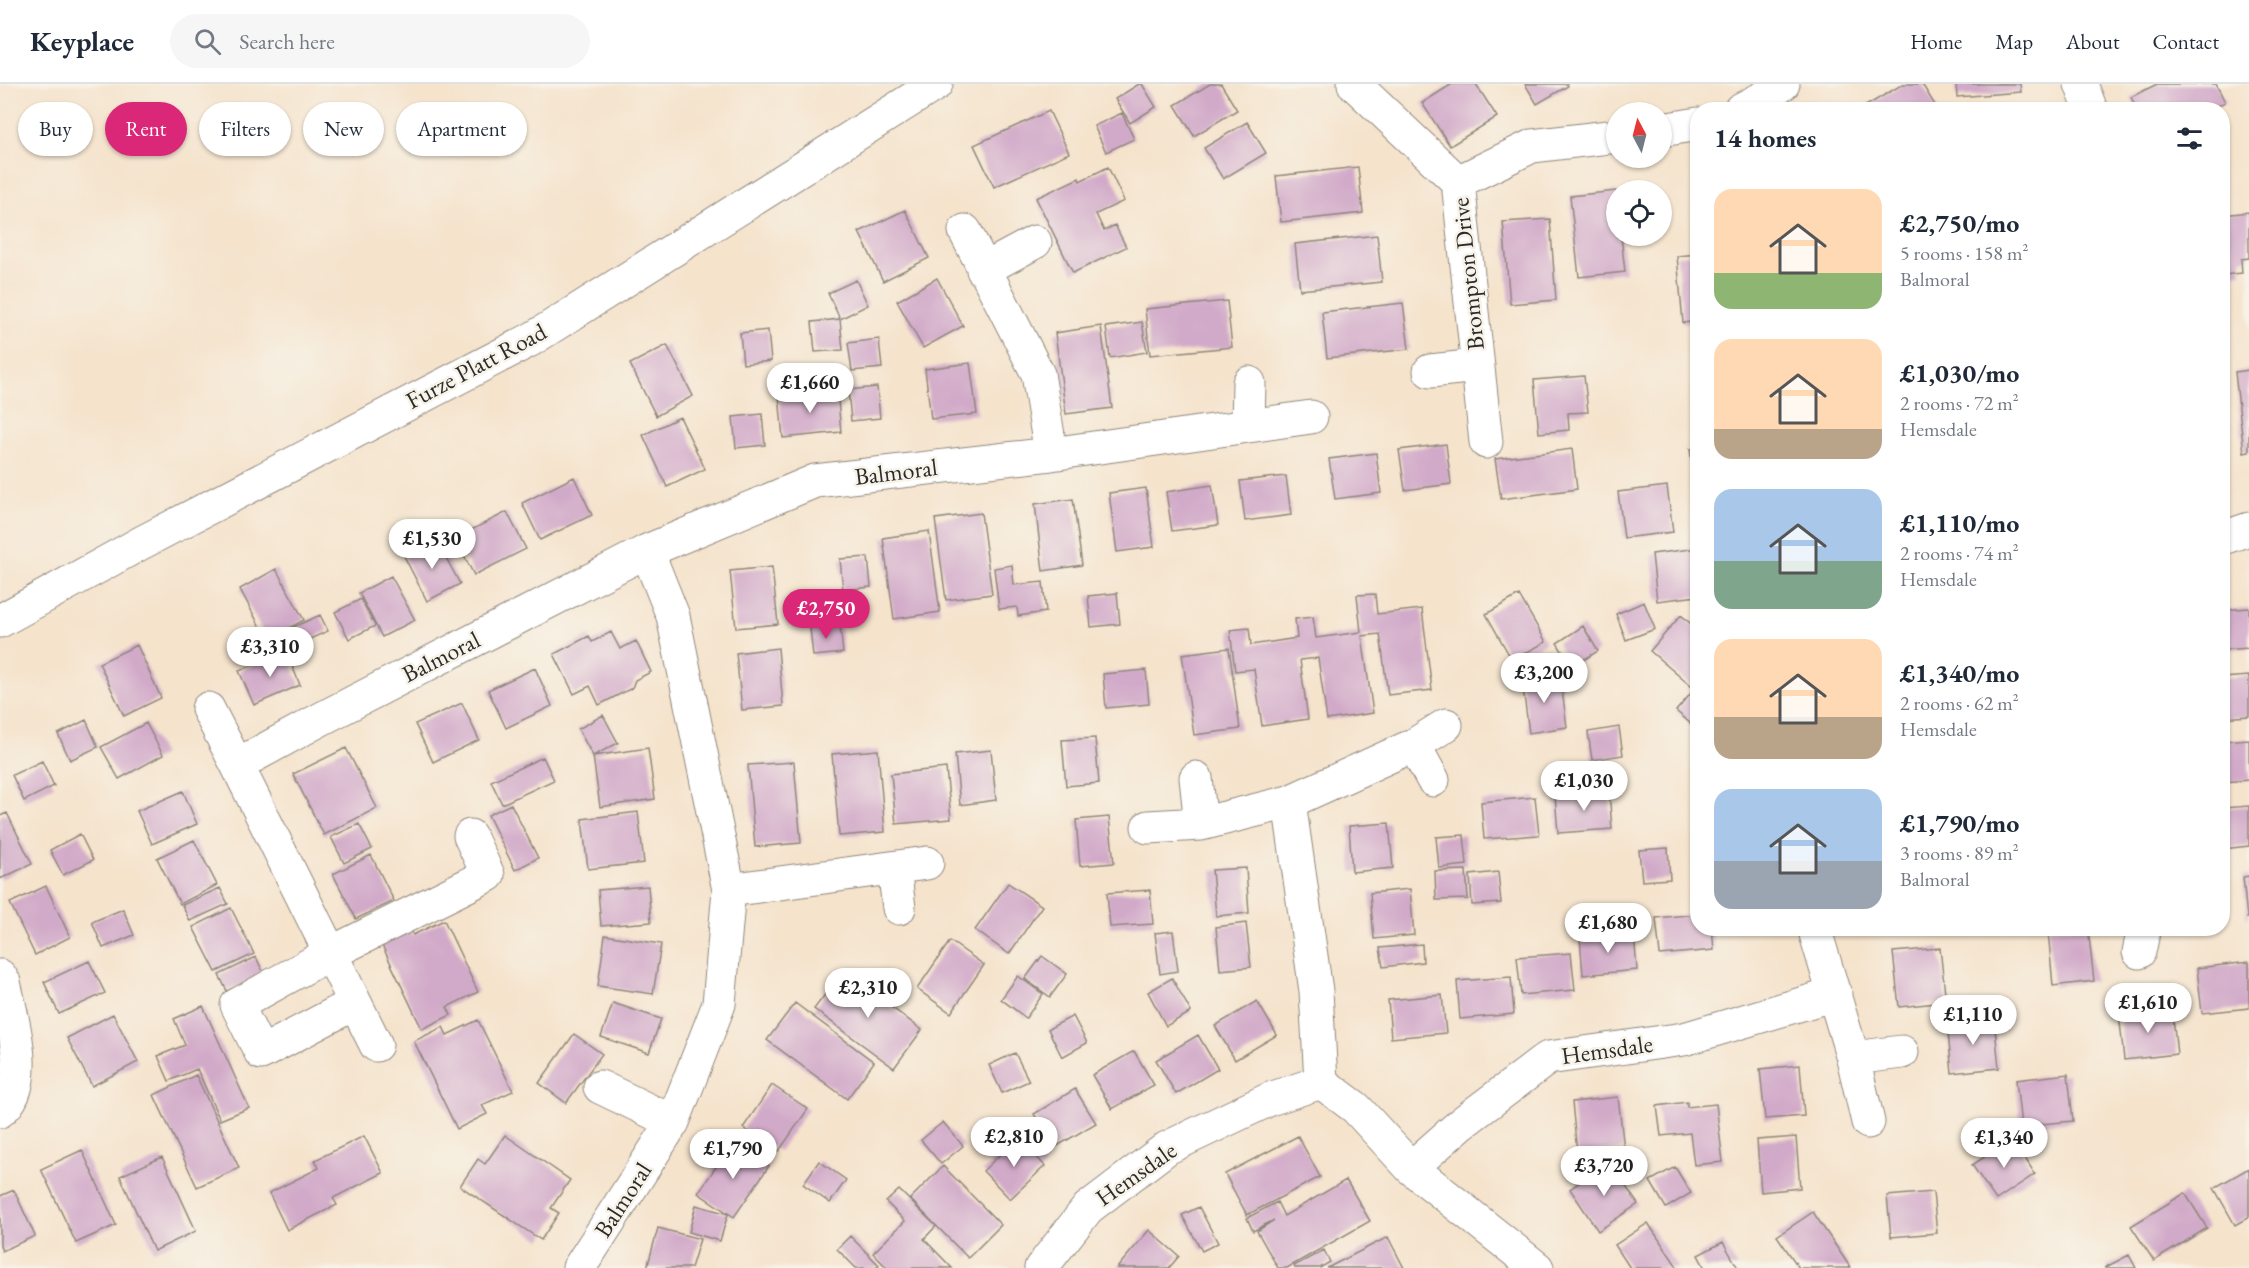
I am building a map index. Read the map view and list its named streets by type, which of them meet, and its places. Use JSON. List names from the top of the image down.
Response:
{
  "streets": {
    "street": [
      "Brompton Drive",
      "Furze Platt Road",
      "Balmoral",
      "Hemsdale"
    ]
  },
  "north": "top",
  "page": {
    "header": "Keyplace",
    "search": "Search here",
    "nav": [
      "Home",
      "Map",
      "About",
      "Contact"
    ],
    "chip": [
      "Buy",
      "Rent",
      "Filters",
      "New",
      "Apartment"
    ],
    "heading": "14 homes",
    "list": [
      {
        "name": "£2,750/mo",
        "note": "5 rooms · 158 m² · Balmoral"
      },
      {
        "name": "£1,030/mo",
        "note": "2 rooms · 72 m² · Hemsdale"
      },
      {
        "name": "£1,110/mo",
        "note": "2 rooms · 74 m² · Hemsdale"
      },
      {
        "name": "£1,340/mo",
        "note": "2 rooms · 62 m² · Hemsdale"
      },
      {
        "name": "£1,790/mo",
        "note": "3 rooms · 89 m² · Balmoral"
      }
    ],
    "price": [
      "£1,660",
      "£1,530",
      "£2,750",
      "£3,310",
      "£3,200",
      "£1,030",
      "£1,680",
      "£2,310",
      "£1,610",
      "£1,110",
      "£2,810",
      "£1,340",
      "£1,790",
      "£3,720"
    ]
  }
}
